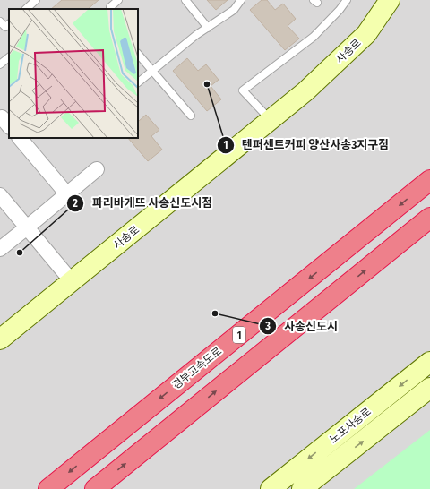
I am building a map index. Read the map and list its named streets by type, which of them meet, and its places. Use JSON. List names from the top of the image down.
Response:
{
  "streets": {
    "highway": ["1", "경부고속도로"],
    "main road": ["사송로", "노포사송로"]
  },
  "places": ["텐퍼센트커피 양산사송3지구점", "파리바게뜨 사송신도시점", "사송신도시"]
}
